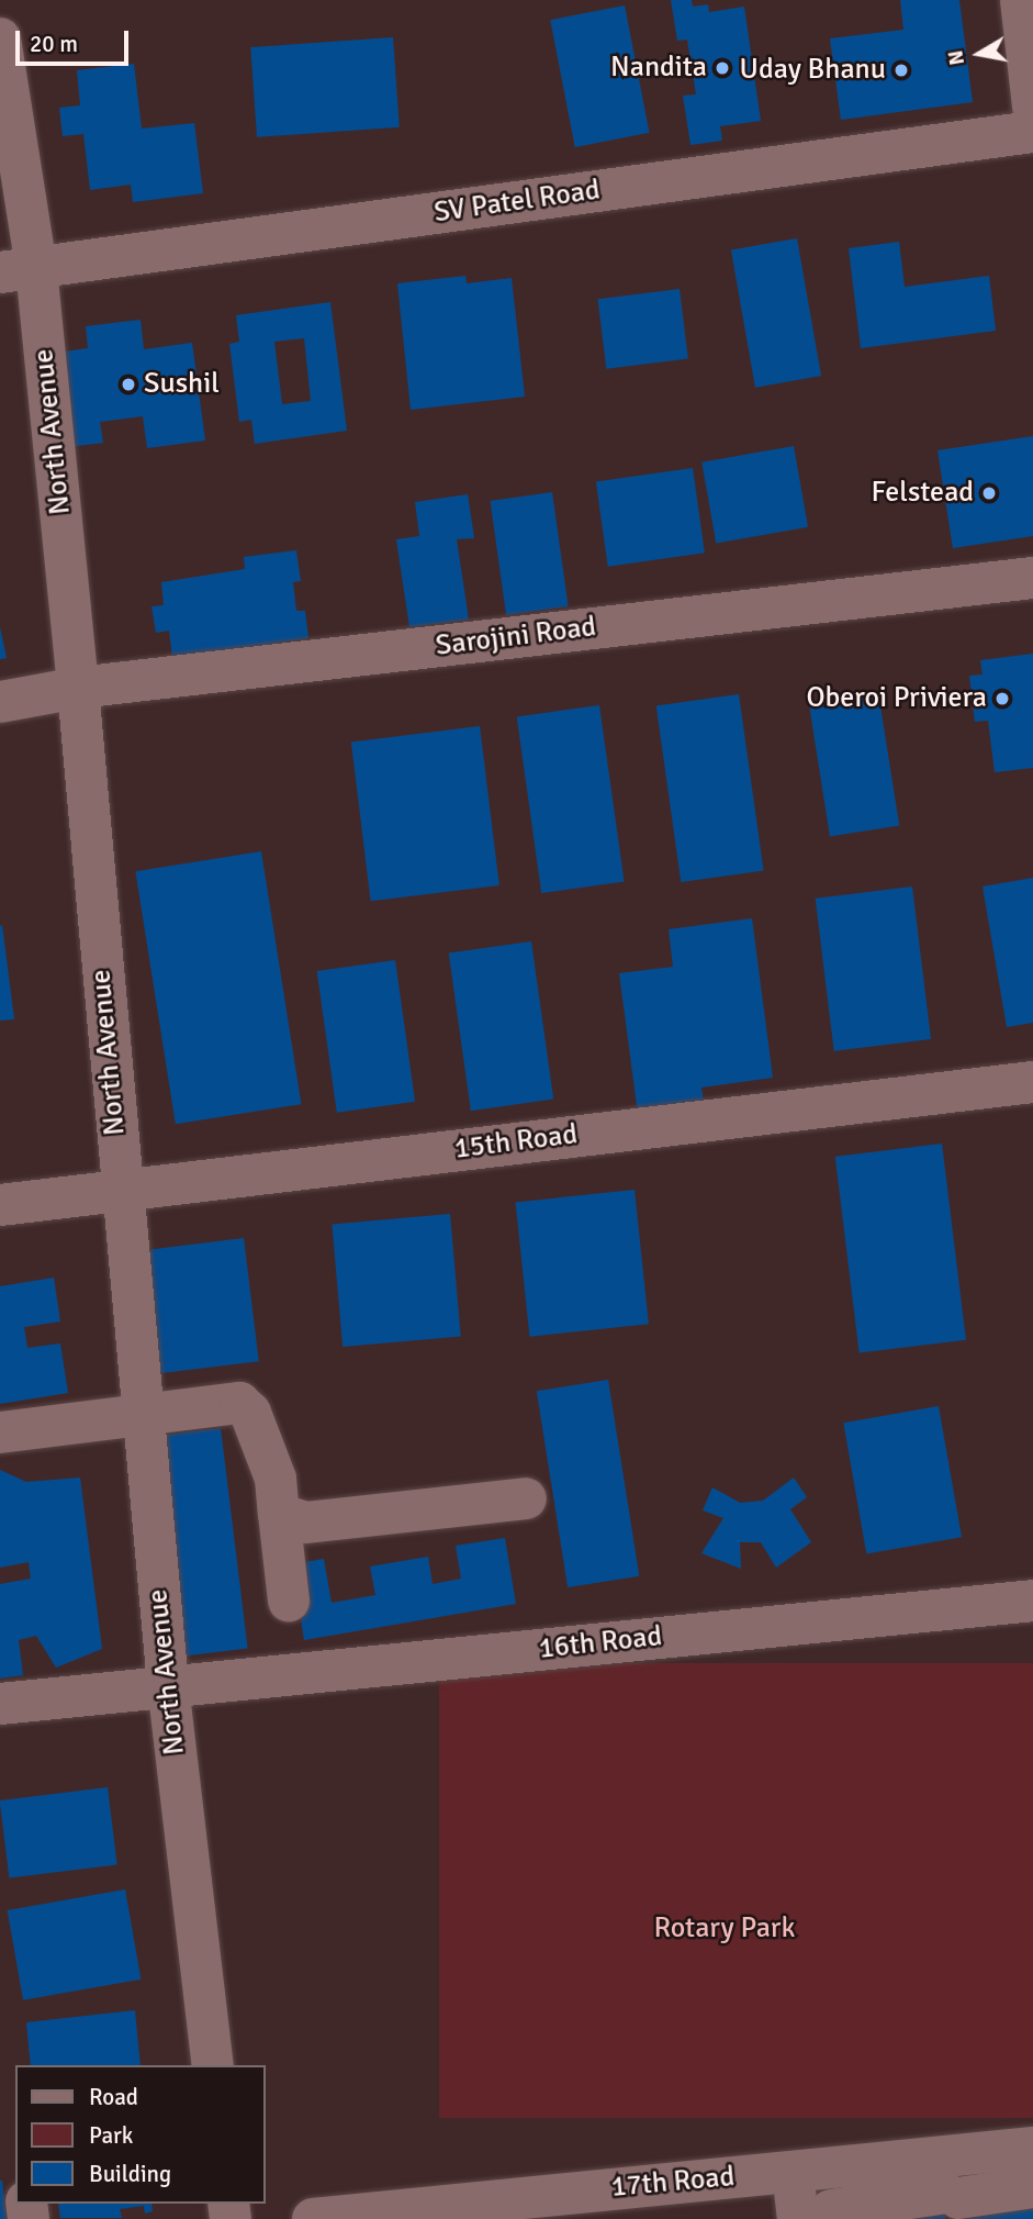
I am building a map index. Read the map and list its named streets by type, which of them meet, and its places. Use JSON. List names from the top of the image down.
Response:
{
  "streets": {
    "street": [
      "SV Patel Road",
      "North Avenue",
      "Sarojini Road",
      "15th Road",
      "16th Road",
      "17th Road"
    ]
  },
  "crossings": [
    ["SV Patel Road", "North Avenue"],
    ["North Avenue", "Sarojini Road"],
    ["North Avenue", "15th Road"],
    ["North Avenue", "16th Road"]
  ],
  "parks": ["Rotary Park"],
  "places": [
    "Nandita",
    "Uday Bhanu",
    "Sushil",
    "Felstead",
    "Oberoi Priviera"
  ],
  "legend": ["Road", "Park", "Building"],
  "scale_bar": "20 m",
  "north": "left"
}
